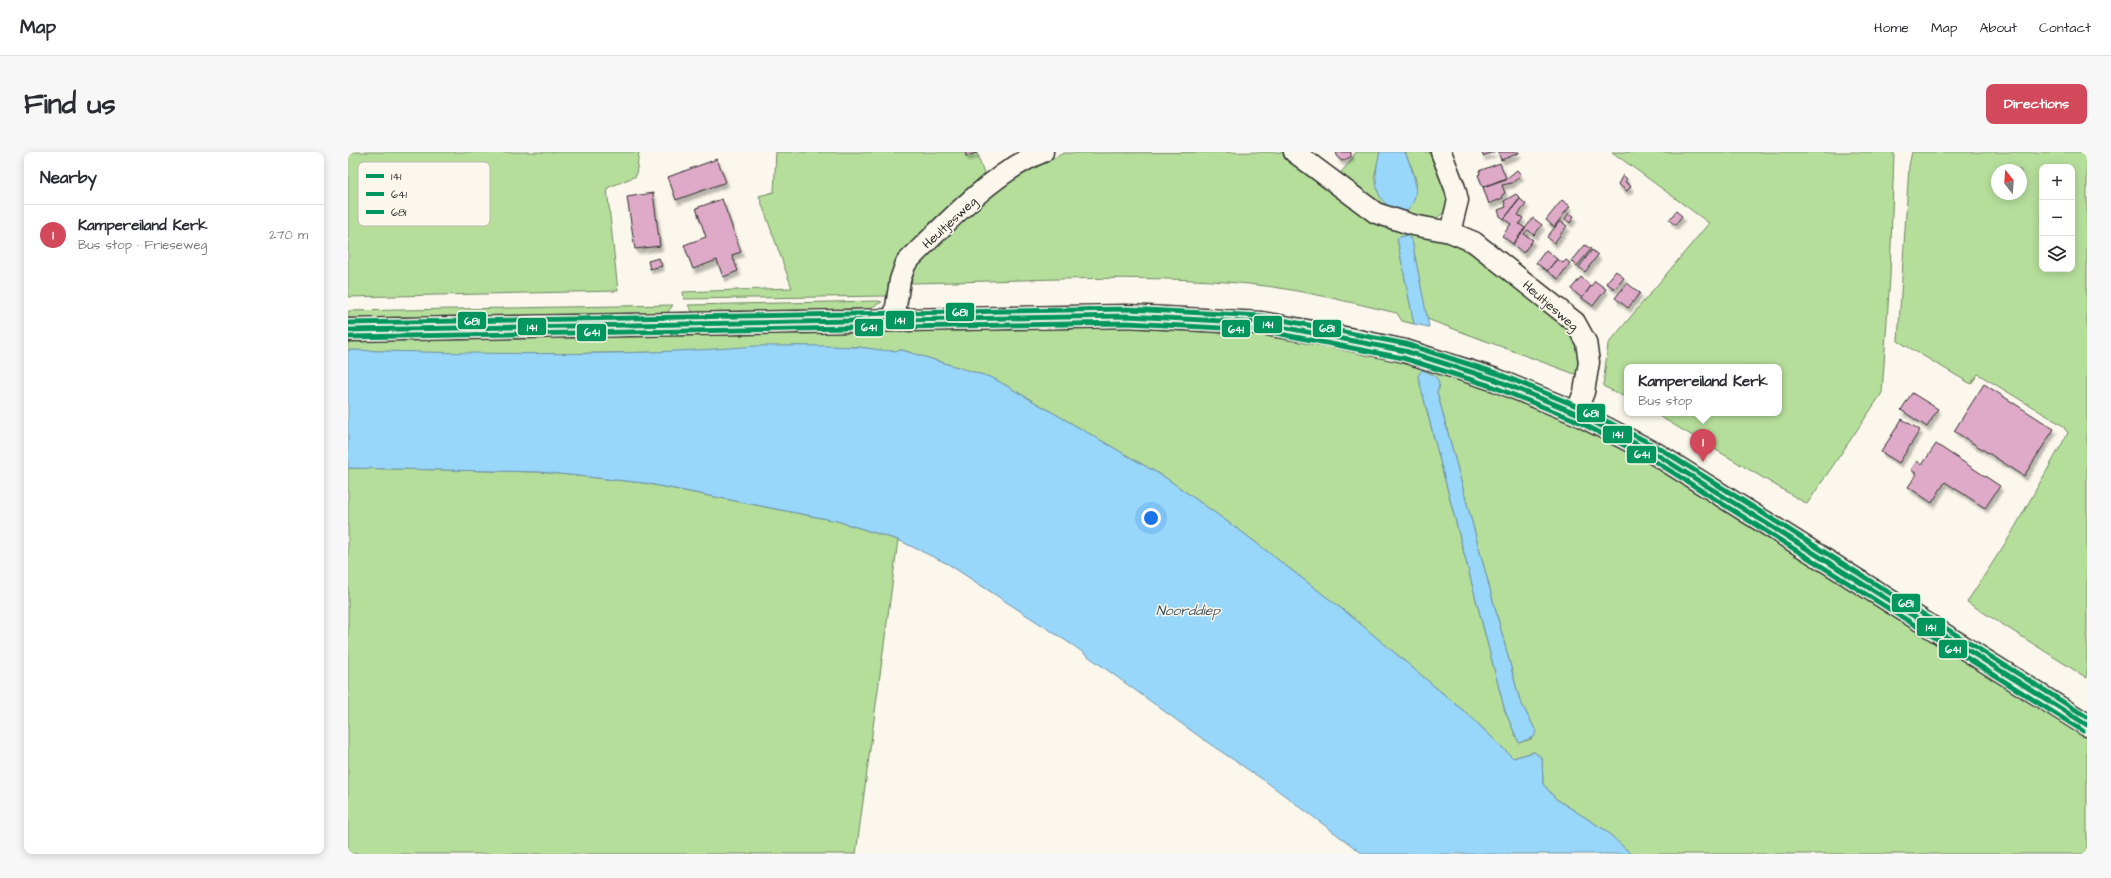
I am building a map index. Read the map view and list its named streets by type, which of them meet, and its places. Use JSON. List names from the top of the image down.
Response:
{
  "streets": {
    "street": ["Heultjesweg"]
  },
  "water": ["Noorddiep"],
  "lines": ["transit line 681", "transit line 141", "transit line 641"],
  "legend": ["141", "641", "681"],
  "north": "top",
  "page": {
    "header": "Map",
    "nav": [
      "Home",
      "Map",
      "About",
      "Contact"
    ],
    "buttons": "Directions",
    "title": "Find us",
    "heading": "Nearby",
    "map_buttons": ["+", "−"],
    "list": [
      {
        "mark": "1",
        "name": "Kampereiland Kerk",
        "note": "Bus stop · Frieseweg",
        "value": "270 m"
      }
    ],
    "popup": ["Kampereiland Kerk", "Bus stop"],
    "pins": "1"
  }
}
